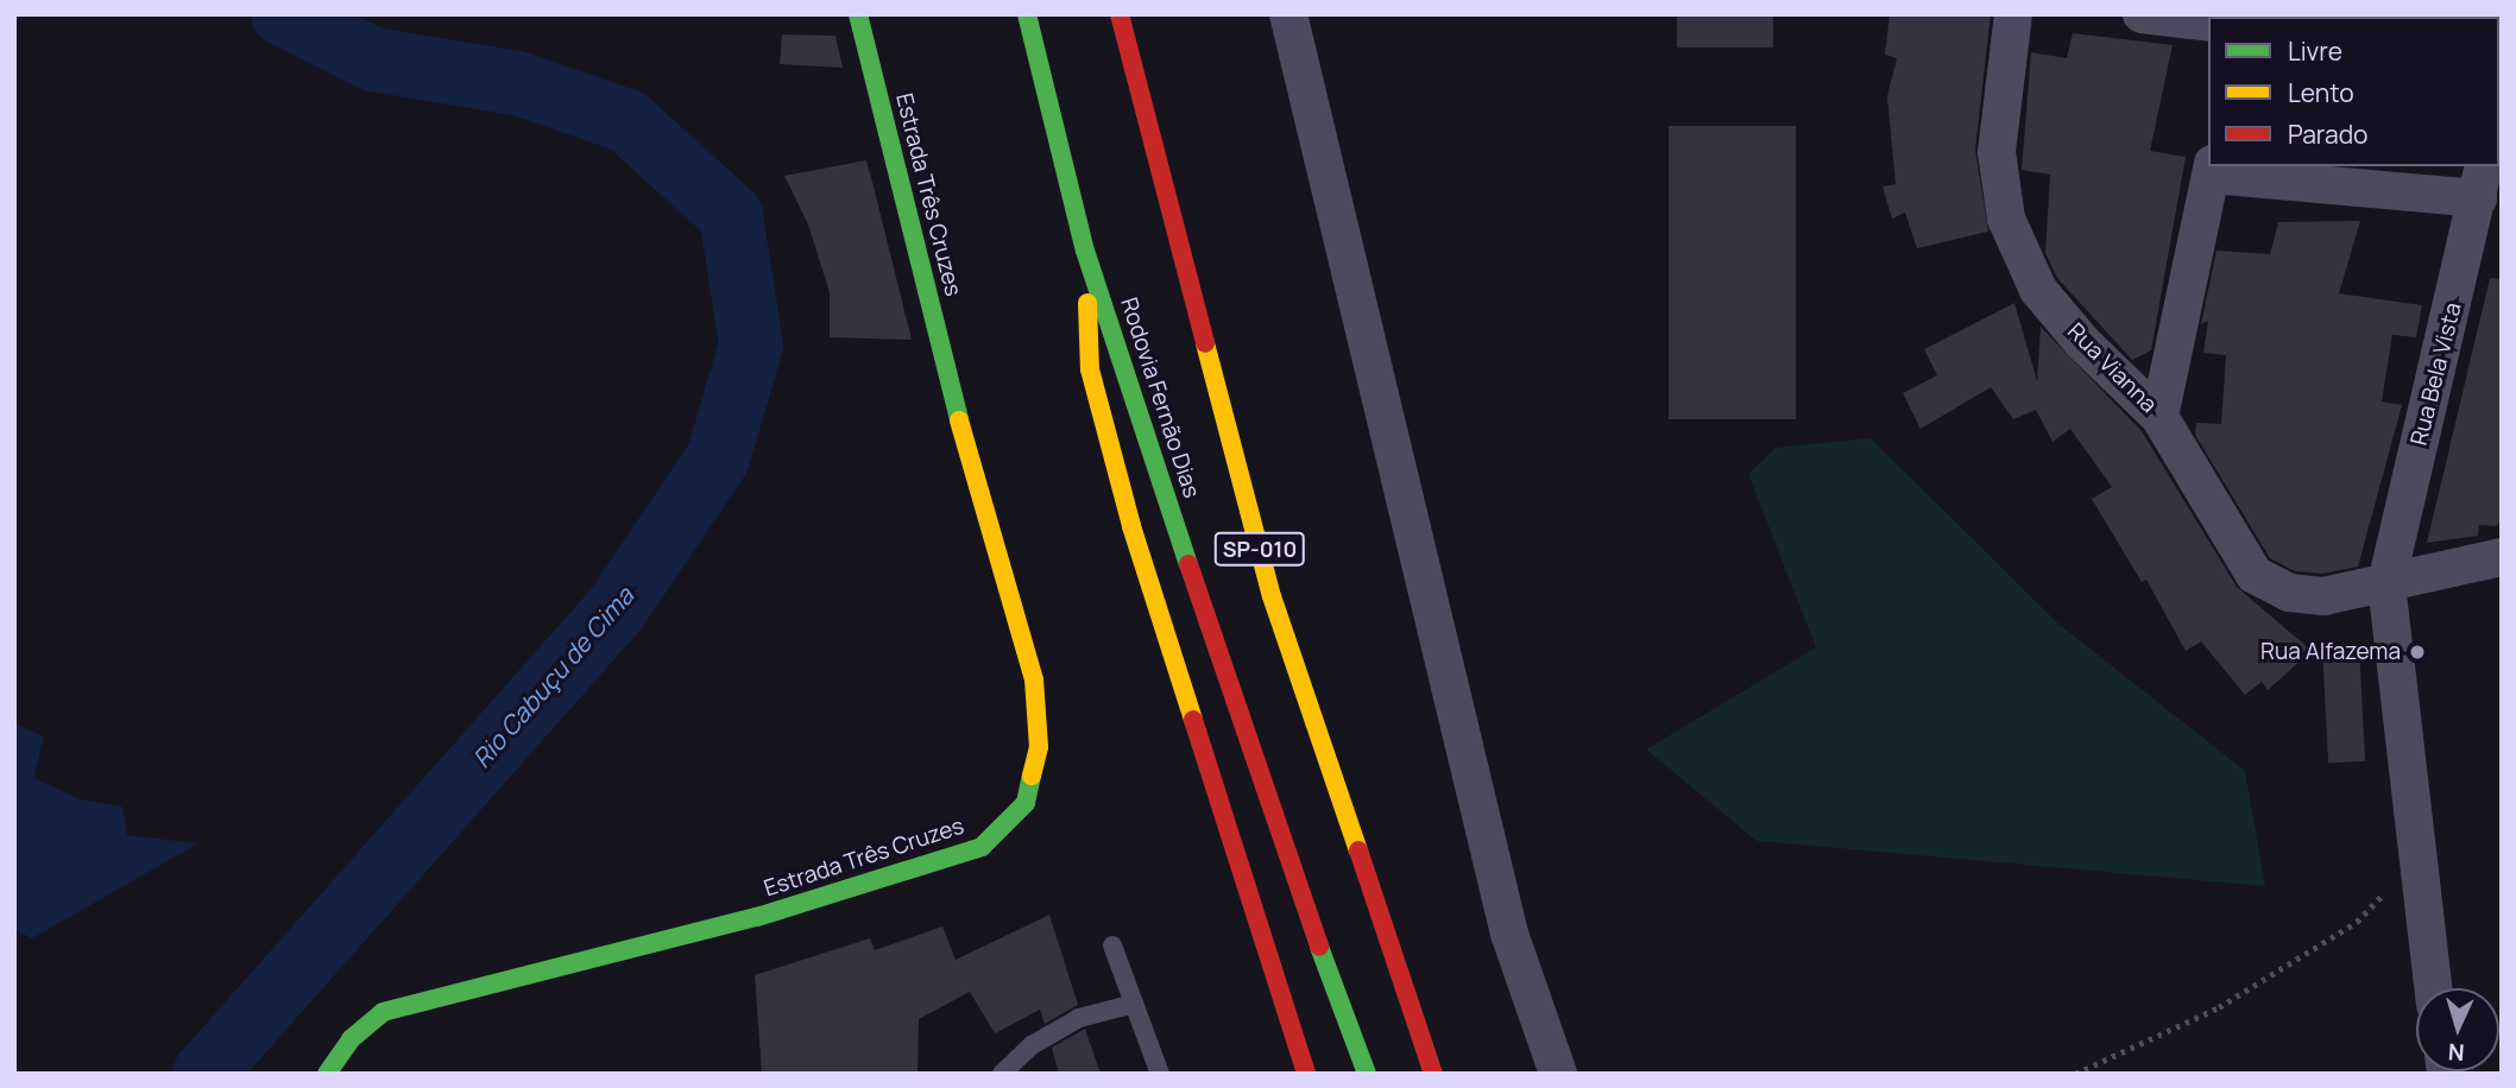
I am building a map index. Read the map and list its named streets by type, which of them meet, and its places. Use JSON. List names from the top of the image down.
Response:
{
  "streets": {
    "main road": ["Estrada Três Cruzes", "Rodovia Fernão Dias", "SP-010"],
    "street": ["Rua Vianna", "Rua Bela Vista"]
  },
  "crossings": [
    ["Rua Vianna", "Rua Bela Vista"]
  ],
  "water": ["Rio Cabuçu de Cima"],
  "places": ["Rua Alfazema"],
  "legend": ["Livre", "Lento", "Parado"],
  "north": "bottom"
}
